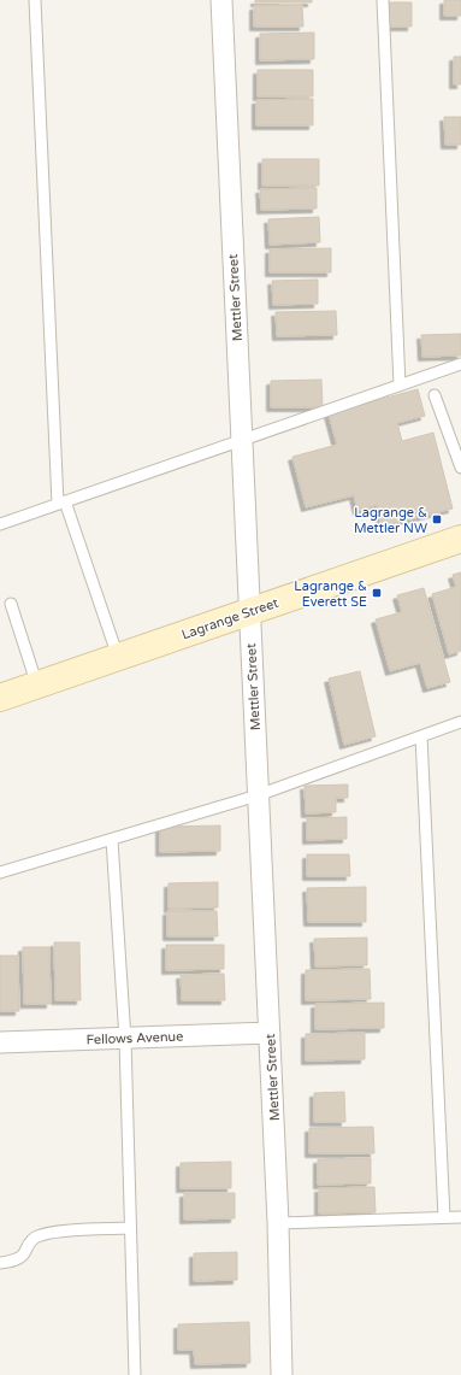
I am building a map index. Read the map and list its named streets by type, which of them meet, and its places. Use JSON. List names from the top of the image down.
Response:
{
  "streets": {
    "main road": ["Lagrange Street"],
    "street": ["Mettler Street", "Fellows Avenue"]
  },
  "crossings": [
    ["Mettler Street", "Lagrange Street"],
    ["Mettler Street", "Fellows Avenue"]
  ],
  "places": {
    "transit": ["Lagrange & Mettler NW", "Lagrange & Everett SE"]
  }
}
